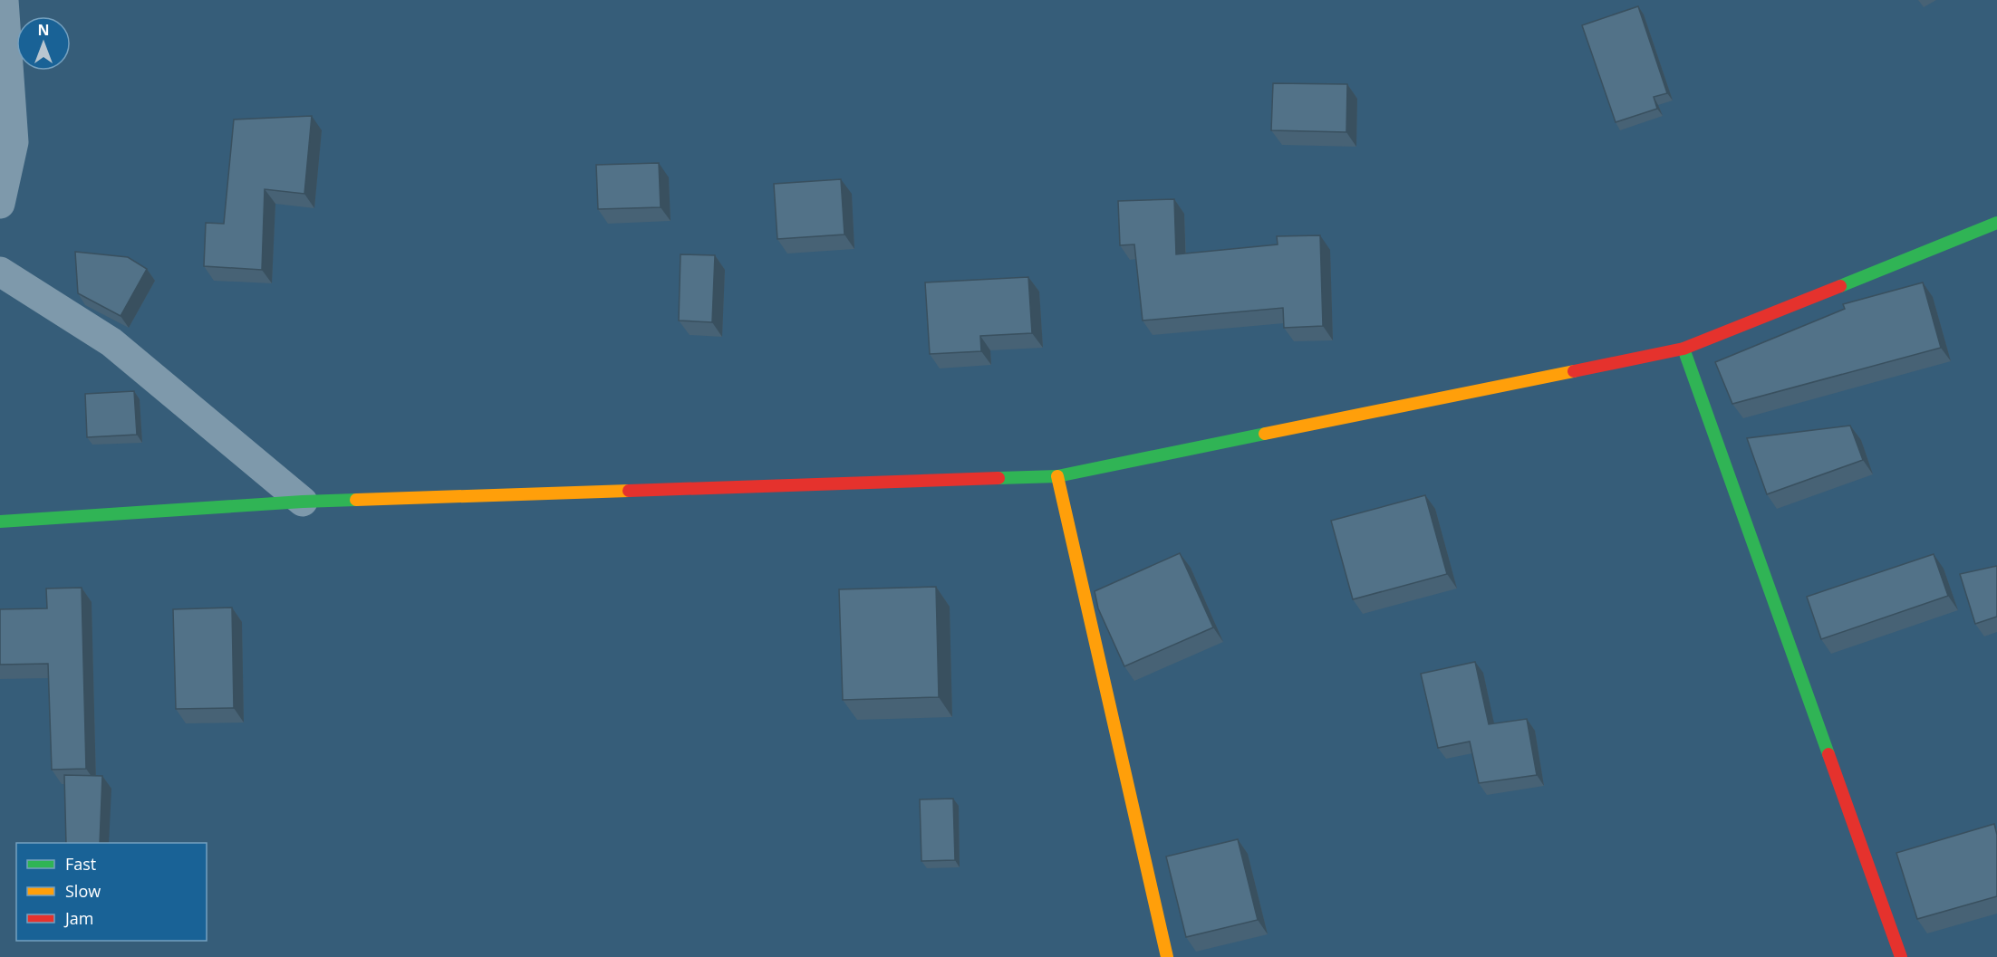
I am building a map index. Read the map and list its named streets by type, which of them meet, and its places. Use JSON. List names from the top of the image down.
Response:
{
  "legend": ["Fast", "Slow", "Jam"],
  "north": "top"
}
